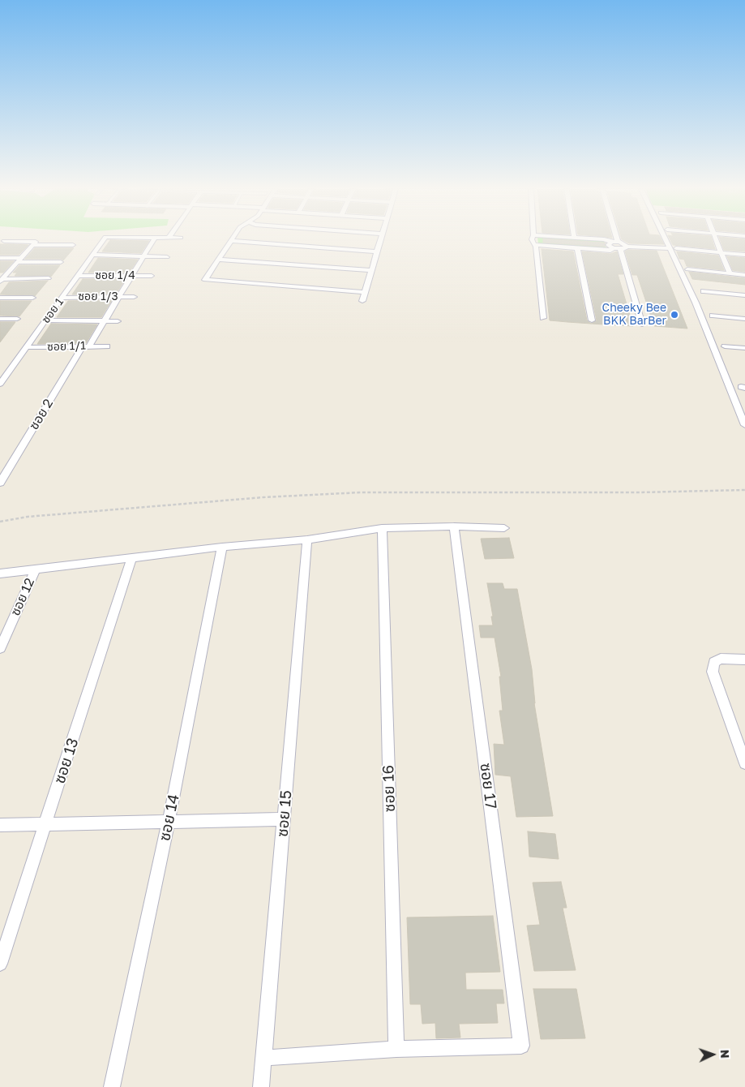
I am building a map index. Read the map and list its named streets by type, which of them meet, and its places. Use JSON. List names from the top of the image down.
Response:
{
  "streets": {
    "street": [
      "ซอย 1/4",
      "ซอย 1/3",
      "ซอย 1",
      "ซอย 1/1",
      "ซอย 2",
      "ซอย 12",
      "ซอย 13",
      "ซอย 17",
      "ซอย 16",
      "ซอย 15",
      "ซอย 14"
    ]
  },
  "crossings": [
    ["ซอย 1/4", "ซอย 1"],
    ["ซอย 1/4", "ซอย 2"],
    ["ซอย 1/3", "ซอย 1"],
    ["ซอย 1/3", "ซอย 2"],
    ["ซอย 1", "ซอย 1/1"],
    ["ซอย 1/1", "ซอย 2"],
    ["ซอย 17", "ซอย 16"]
  ],
  "places": ["Cheeky Bee BKK BarBer"],
  "north": "right"
}
